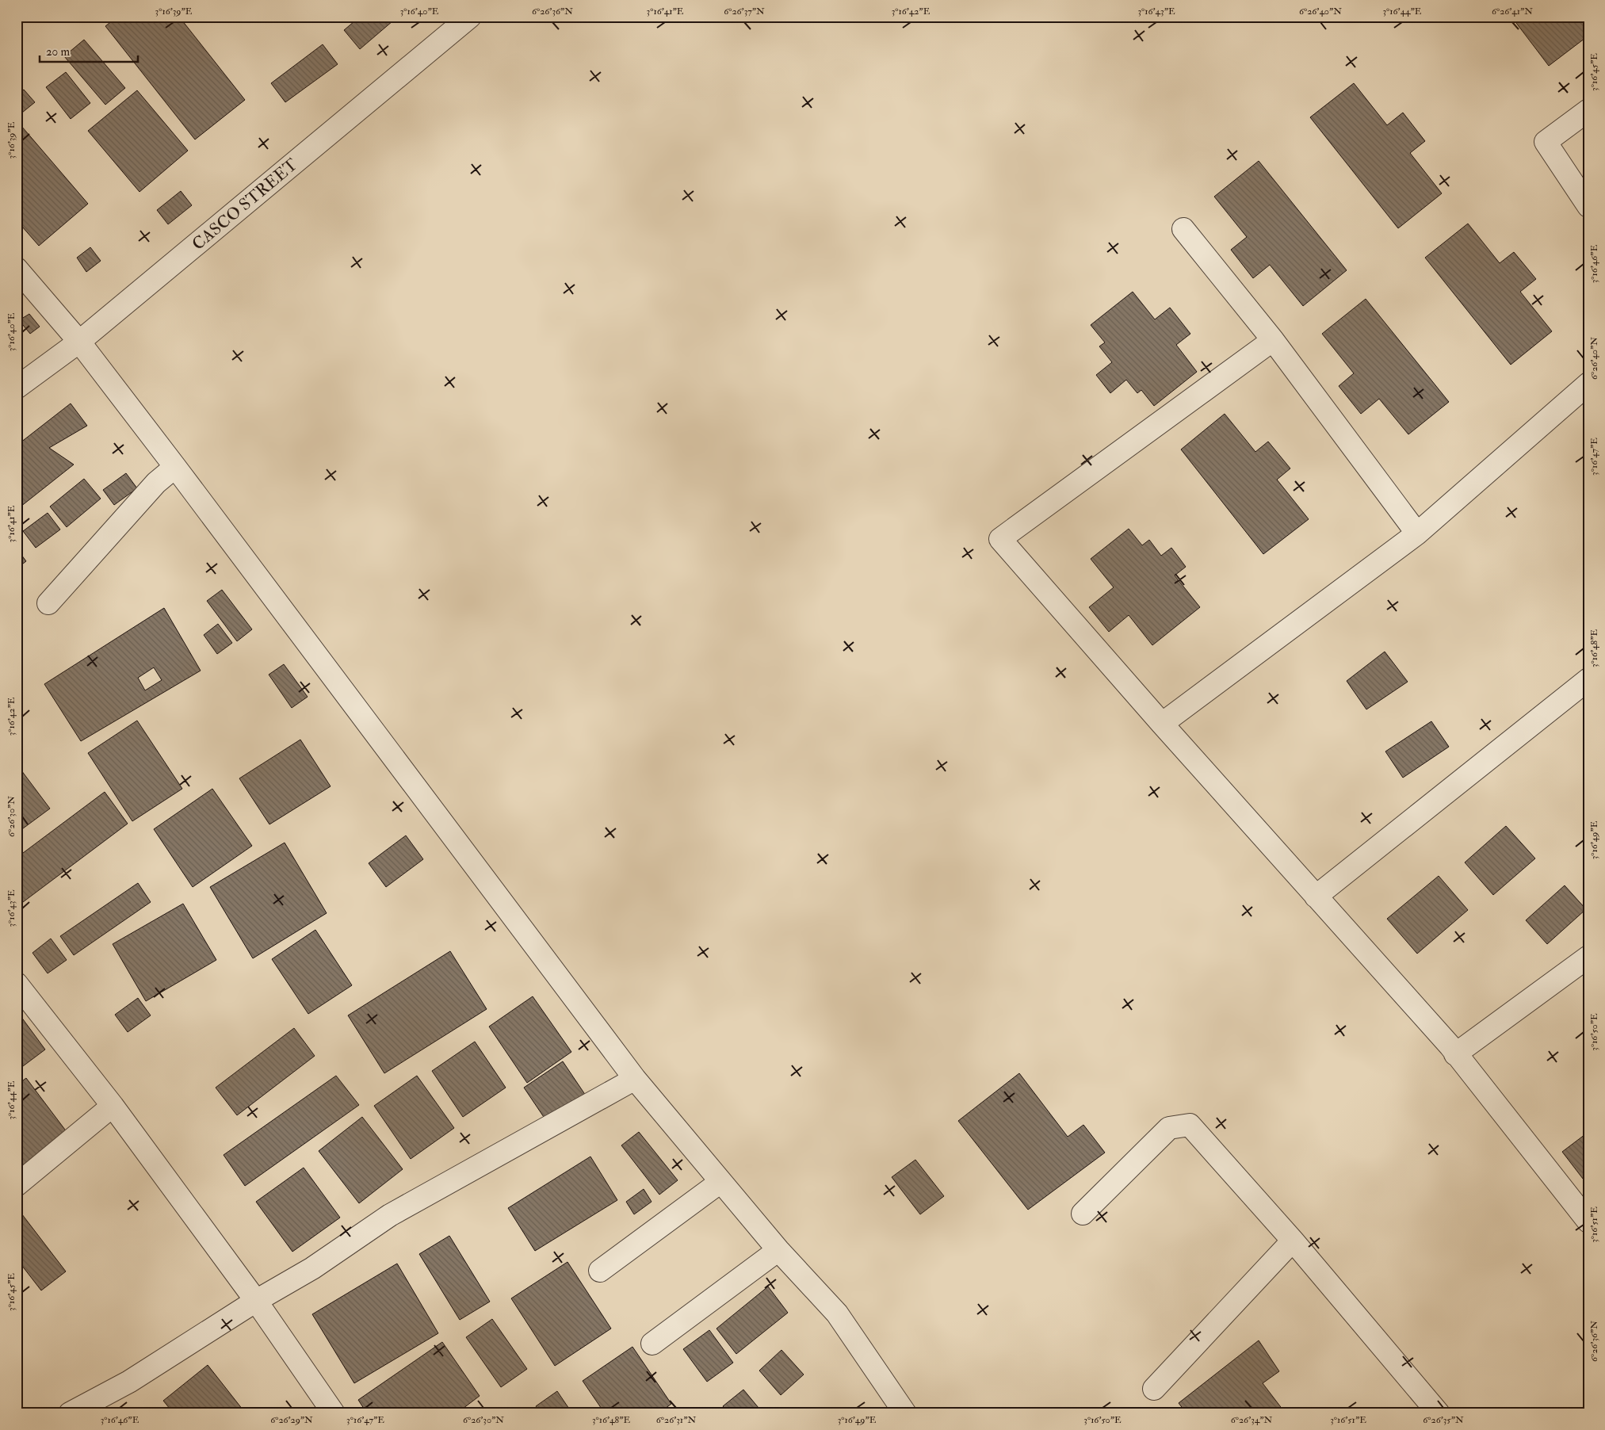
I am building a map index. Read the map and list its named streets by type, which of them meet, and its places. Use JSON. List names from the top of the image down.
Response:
{
  "streets": {
    "street": ["CASCO STREET"]
  },
  "scale_bar": "20 m",
  "coordinates": [
    "3°16'39\"E",
    "3°16'40\"E",
    "6°26'36\"N",
    "3°16'41\"E",
    "6°26'37\"N",
    "3°16'42\"E",
    "3°16'43\"E",
    "6°26'40\"N",
    "3°16'44\"E",
    "6°26'41\"N",
    "3°16'45\"E",
    "3°16'46\"E",
    "3°16'47\"E",
    "3°16'48\"E",
    "6°26'30\"N",
    "3°16'49\"E",
    "3°16'50\"E",
    "3°16'51\"E",
    "6°26'29\"N",
    "6°26'31\"N",
    "6°26'34\"N",
    "6°26'35\"N"
  ]
}
